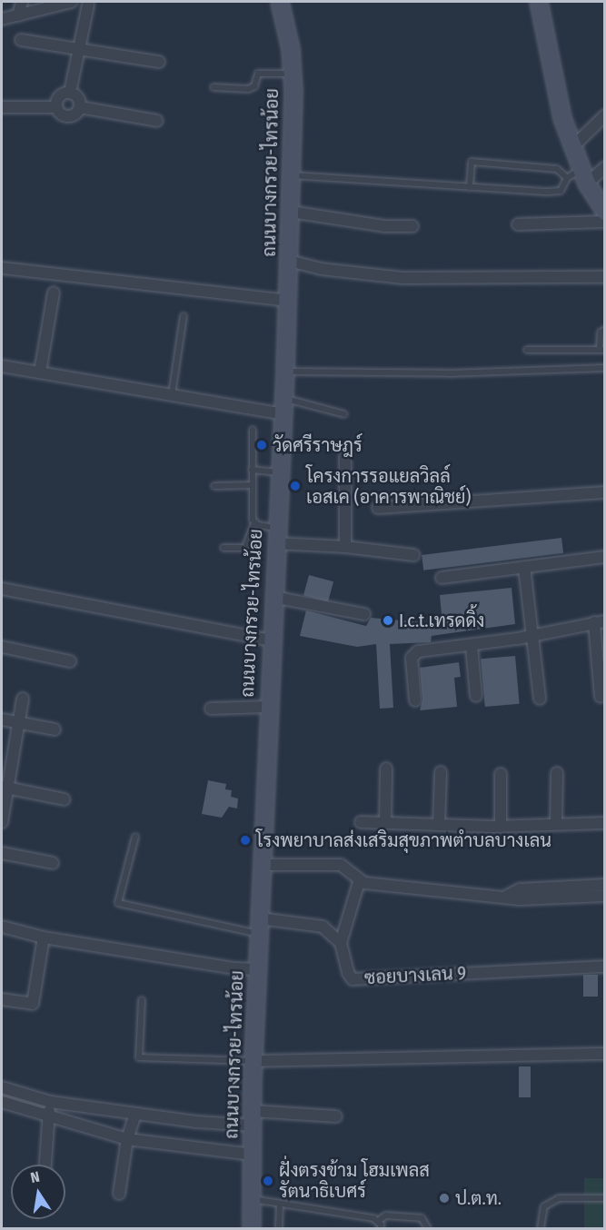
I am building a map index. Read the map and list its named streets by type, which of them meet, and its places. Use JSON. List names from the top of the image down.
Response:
{
  "streets": {
    "main road": ["ถนนบางกรวย-ไทรน้อย"],
    "street": ["ซอยบางเลน 9"]
  },
  "places": [
    "วัดศรีราษฎร์",
    "โครงการรอแยลวิลล์ เอสเค (อาคารพาณิชย์)",
    "I.c.t.เทรดดิ้ง",
    "โรงพยาบาลส่งเสริมสุขภาพตำบลบางเลน",
    "ฝั่งตรงข้าม โฮมเพลส รัตนาธิเบศร์",
    "ป.ต.ท."
  ],
  "north": "top"
}
